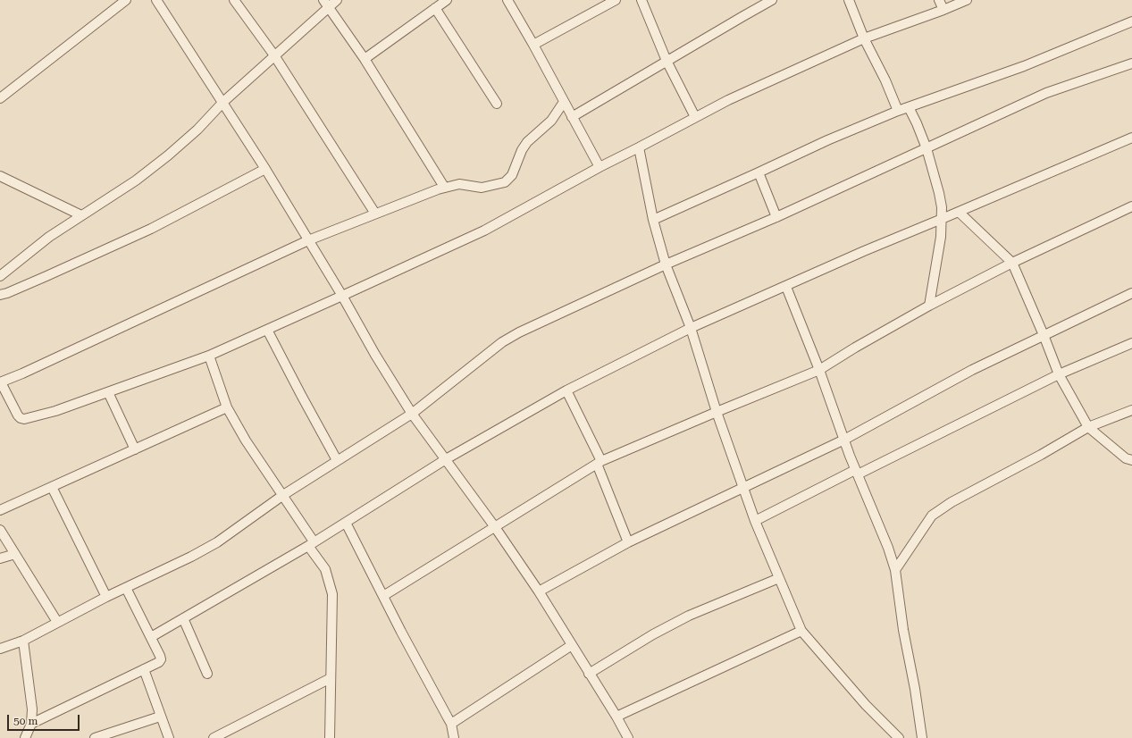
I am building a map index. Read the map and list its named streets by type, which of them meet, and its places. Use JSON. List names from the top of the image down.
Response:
{
  "scale_bar": "50 m"
}
